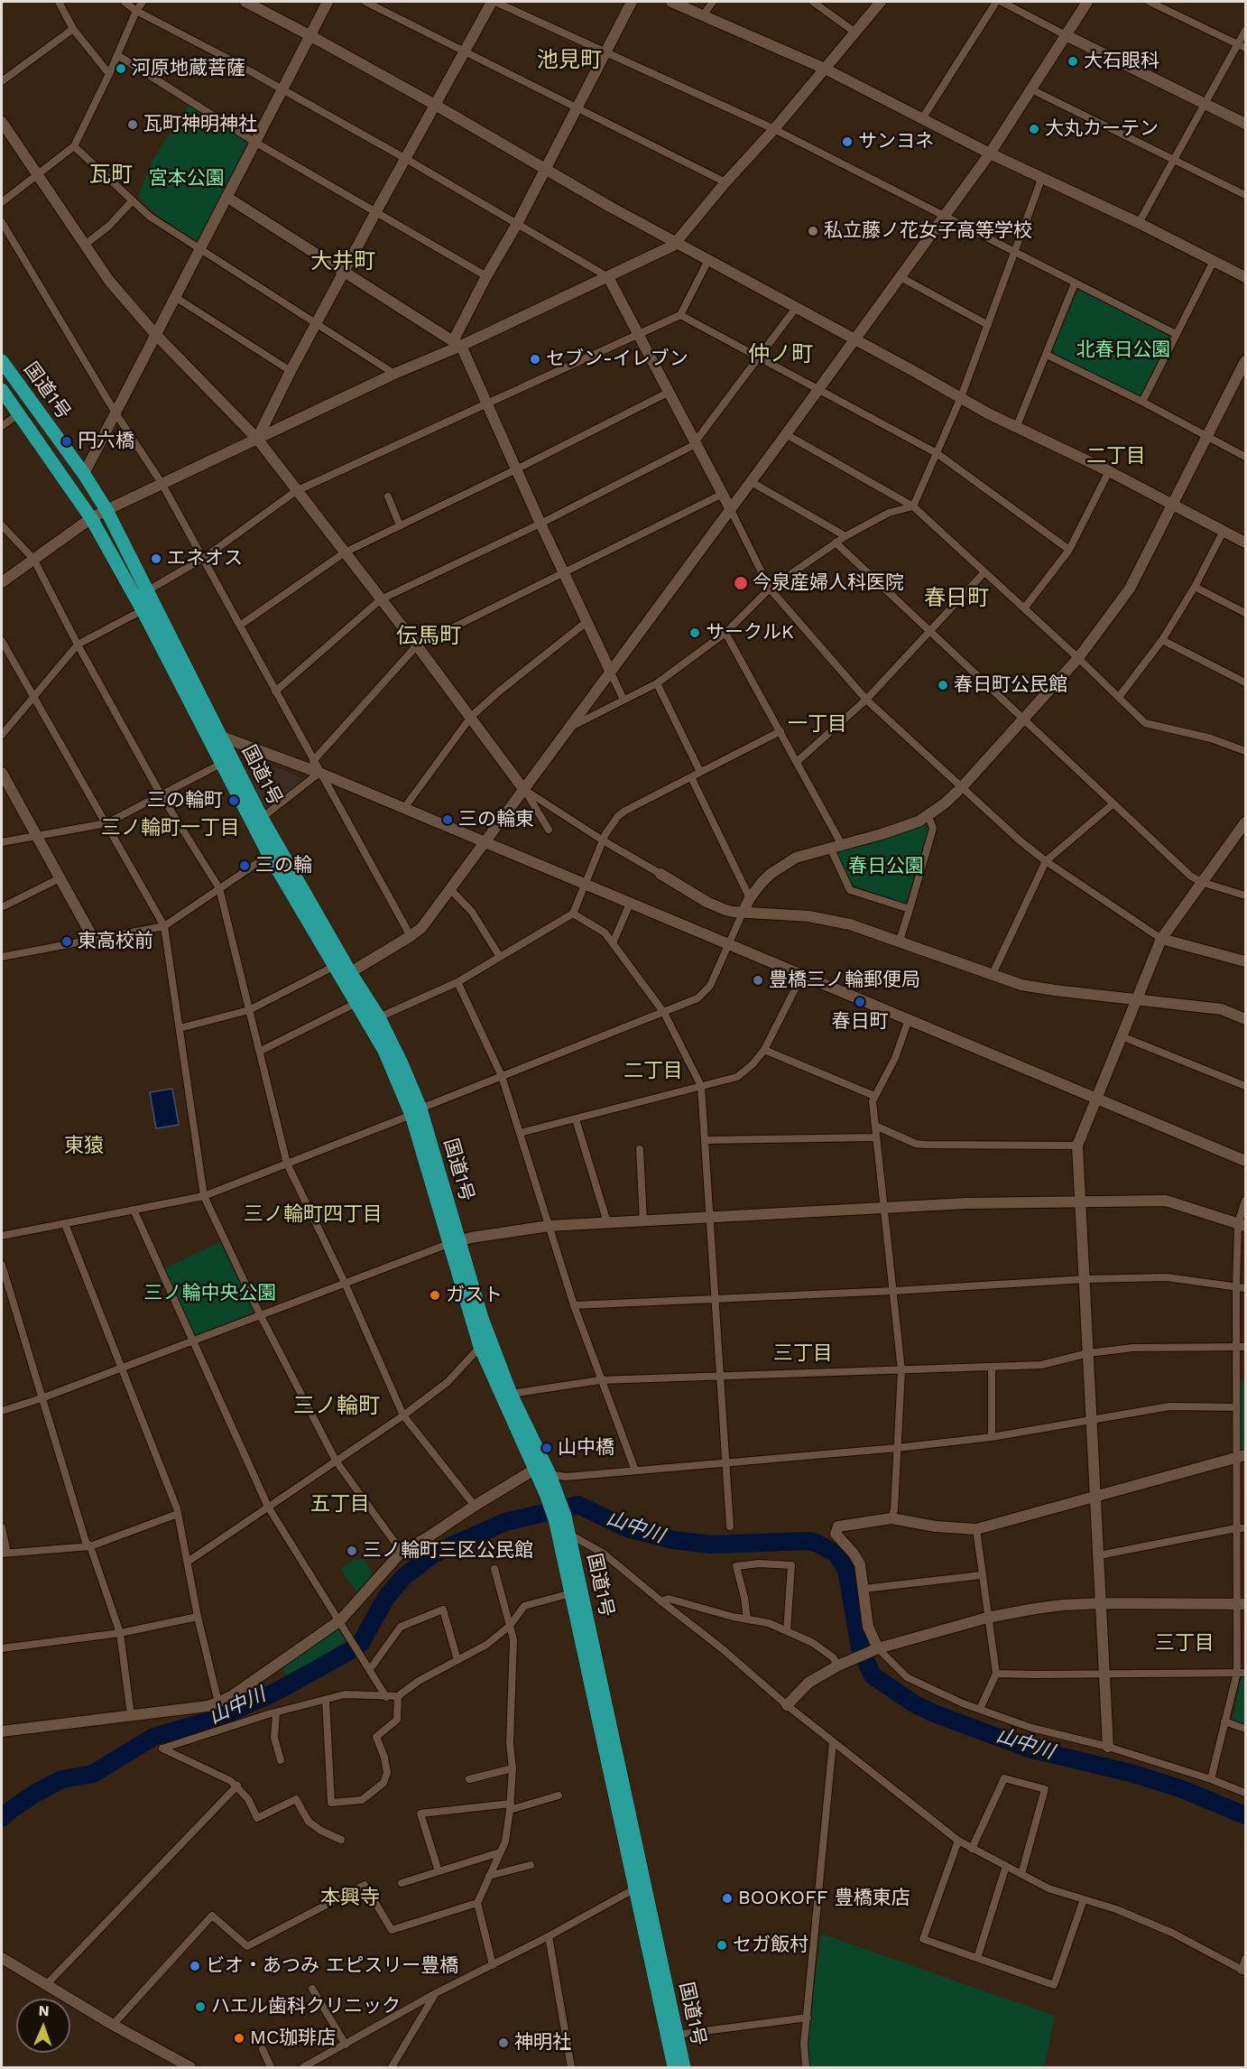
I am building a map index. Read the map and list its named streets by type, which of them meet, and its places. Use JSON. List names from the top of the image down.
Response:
{
  "streets": {
    "highway": ["国道1号"]
  },
  "districts": [
    "池見町",
    "瓦町",
    "大井町",
    "仲ノ町",
    "二丁目",
    "春日町",
    "伝馬町",
    "一丁目",
    "三ノ輪町一丁目",
    "二丁目",
    "東猿",
    "三ノ輪町四丁目",
    "三丁目",
    "三ノ輪町",
    "五丁目",
    "三丁目",
    "本興寺"
  ],
  "water": ["山中川"],
  "parks": [
    "宮本公園",
    "北春日公園",
    "春日公園",
    "三ノ輪中央公園"
  ],
  "places": [
    "大石眼科",
    "河原地蔵菩薩",
    "瓦町神明神社",
    "大丸カーテン",
    "サンヨネ",
    "私立藤ノ花女子高等学校",
    "セブン-イレブン",
    "円六橋",
    "エネオス",
    "今泉産婦人科医院",
    "サークルK",
    "春日町公民館",
    "三の輪町",
    "三の輪東",
    "三の輪",
    "東高校前",
    "豊橋三ノ輪郵便局",
    "春日町",
    "ガスト",
    "山中橋",
    "三ノ輪町三区公民館",
    "BOOKOFF 豊橋東店",
    "セガ飯村",
    "ビオ・あつみ エピスリー豊橋",
    "ハエル歯科クリニック",
    "MC珈琲店",
    "神明社"
  ],
  "north": "top"
}
